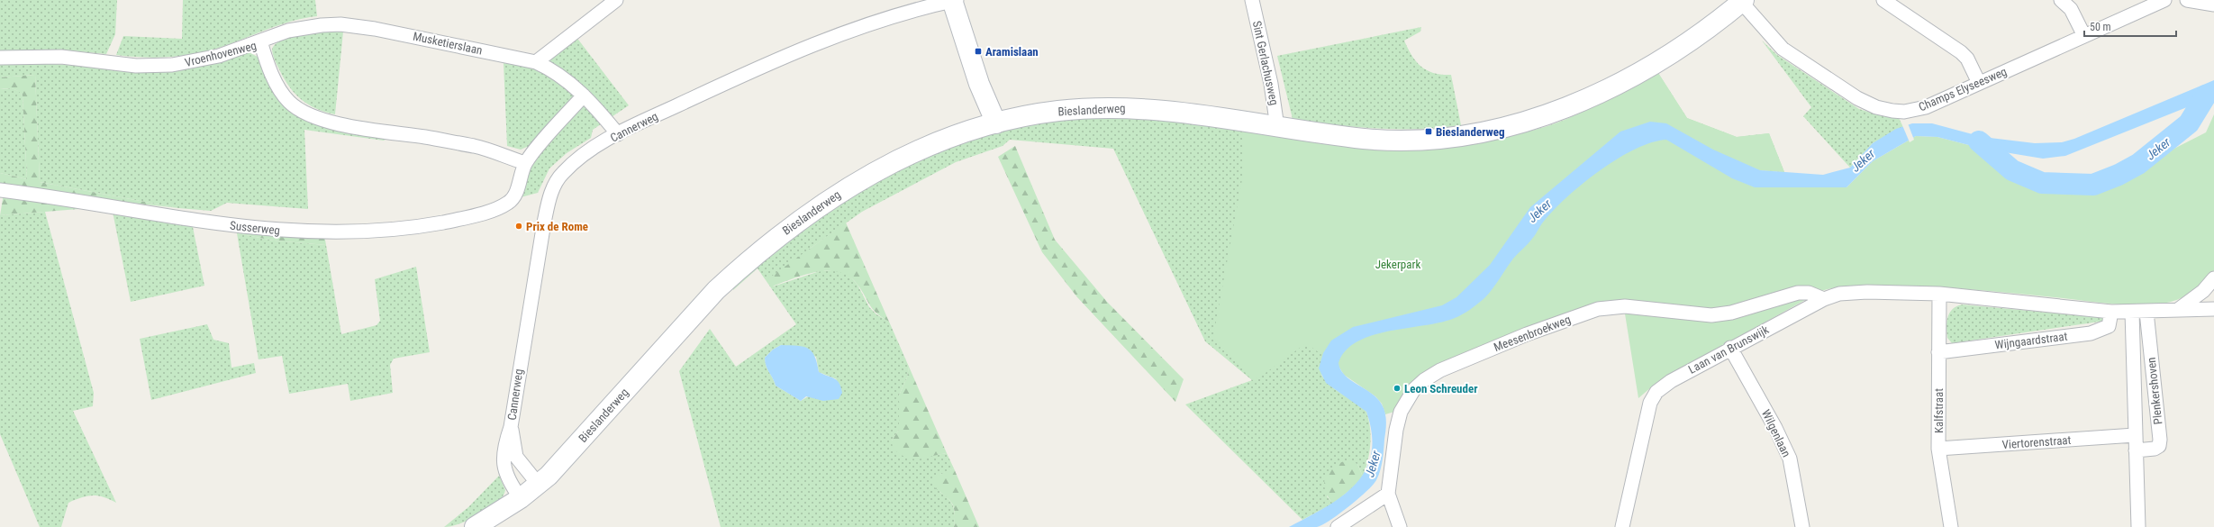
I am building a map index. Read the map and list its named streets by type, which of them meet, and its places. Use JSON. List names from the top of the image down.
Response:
{
  "streets": {
    "main road": ["Bieslanderweg"],
    "street": [
      "Musketierslaan",
      "Vroenhovenweg",
      "Sint Gerlachusweg",
      "Champs Elyseesweg",
      "Cannerweg",
      "Susserweg",
      "Meesenbroekweg",
      "Wijngaardstraat",
      "Laan van Brunswijk",
      "Plenkershoven",
      "Kalfstraat",
      "Wilgenlaan",
      "Viertorenstraat"
    ]
  },
  "crossings": [
    ["Musketierslaan", "Vroenhovenweg"],
    ["Musketierslaan", "Cannerweg"],
    ["Vroenhovenweg", "Susserweg"],
    ["Sint Gerlachusweg", "Bieslanderweg"],
    ["Champs Elyseesweg", "Bieslanderweg"],
    ["Bieslanderweg", "Cannerweg"],
    ["Meesenbroekweg", "Laan van Brunswijk"],
    ["Wijngaardstraat", "Kalfstraat"],
    ["Laan van Brunswijk", "Kalfstraat"],
    ["Laan van Brunswijk", "Wilgenlaan"],
    ["Plenkershoven", "Viertorenstraat"],
    ["Kalfstraat", "Viertorenstraat"]
  ],
  "water": ["Jeker"],
  "parks": ["Jekerpark"],
  "places": {
    "transit": ["Aramislaan", "Bieslanderweg"],
    "other": ["Prix de Rome", "Leon Schreuder"]
  },
  "scale_bar": "50 m"
}
